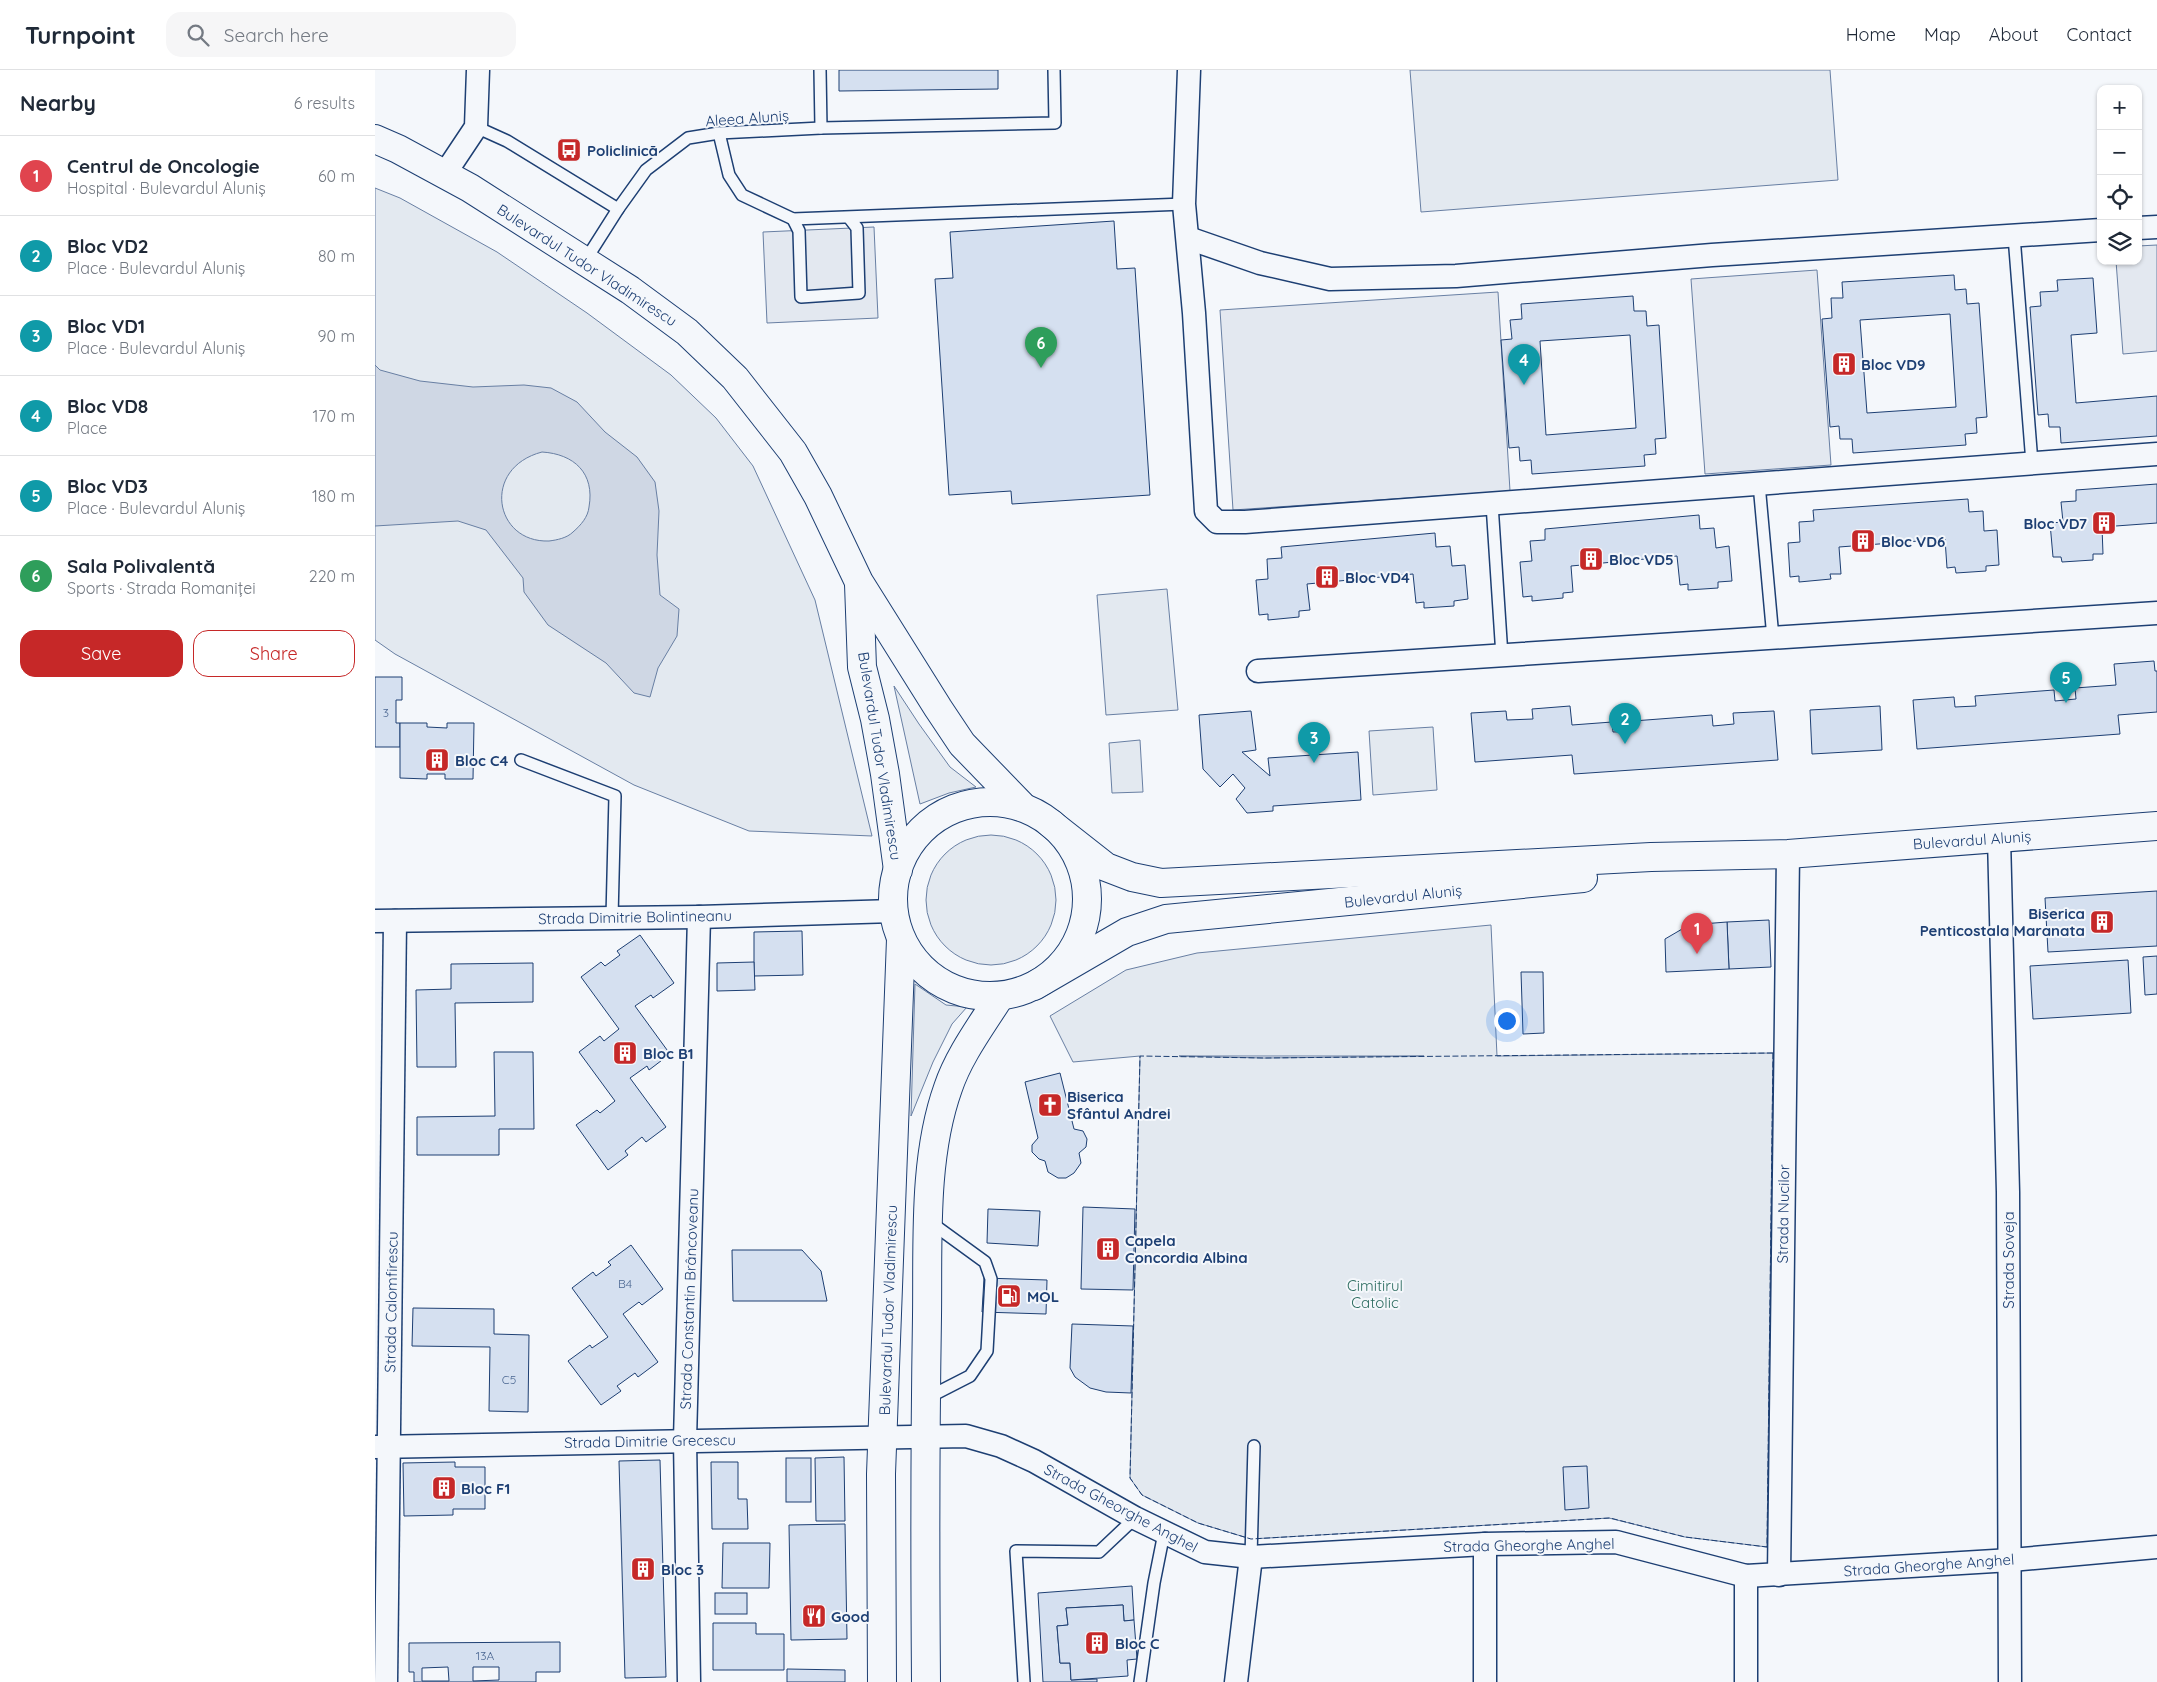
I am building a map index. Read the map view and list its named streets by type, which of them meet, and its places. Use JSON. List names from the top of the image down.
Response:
{
  "streets": {
    "main road": ["Bulevardul Tudor Vladimirescu", "Bulevardul Aluniș"],
    "street": [
      "Strada Dimitrie Bolintineanu",
      "Strada Nucilor",
      "Strada Soveja",
      "Strada Constantin Brâncoveanu",
      "Strada Calomfirescu",
      "Strada Dimitrie Grecescu",
      "Strada Gheorghe Anghel"
    ],
    "lane": ["Aleea Aluniș"]
  },
  "crossings": [
    ["Aleea Aluniș", "Bulevardul Tudor Vladimirescu"],
    ["Bulevardul Tudor Vladimirescu", "Strada Dimitrie Grecescu"],
    ["Bulevardul Aluniș", "Strada Nucilor"],
    ["Bulevardul Aluniș", "Strada Soveja"],
    ["Strada Dimitrie Bolintineanu", "Strada Constantin Brâncoveanu"],
    ["Strada Dimitrie Bolintineanu", "Strada Calomfirescu"],
    ["Strada Nucilor", "Strada Gheorghe Anghel"],
    ["Strada Soveja", "Strada Gheorghe Anghel"],
    ["Strada Constantin Brâncoveanu", "Strada Dimitrie Grecescu"],
    ["Strada Calomfirescu", "Strada Dimitrie Grecescu"],
    ["Strada Dimitrie Grecescu", "Strada Gheorghe Anghel"]
  ],
  "parks": ["Cimitirul Catolic"],
  "places": {
    "bus stop": ["Policlinică"],
    "building": [
      "Bloc VD9",
      "Bloc VD7",
      "Bloc VD6",
      "Bloc VD5",
      "Bloc VD4",
      "Bloc C4",
      "Biserica Penticostala Maranata",
      "Bloc B1",
      "Capela Concordia Albina",
      "Bloc F1",
      "Bloc 3",
      "Bloc C"
    ],
    "church": ["Biserica Sfântul Andrei"],
    "fuel station": ["MOL"],
    "restaurant": ["Good"]
  },
  "house_numbers": [
    "3",
    "B4",
    "C5",
    "13A"
  ],
  "page": {
    "header": "Turnpoint",
    "search": "Search here",
    "nav": [
      "Home",
      "Map",
      "About",
      "Contact"
    ],
    "heading": ["Nearby", "6 results"],
    "map_buttons": ["+", "−"],
    "list": [
      {
        "mark": "1",
        "name": "Centrul de Oncologie",
        "note": "Hospital · Bulevardul Aluniș",
        "value": "60 m"
      },
      {
        "mark": "2",
        "name": "Bloc VD2",
        "note": "Place · Bulevardul Aluniș",
        "value": "80 m"
      },
      {
        "mark": "3",
        "name": "Bloc VD1",
        "note": "Place · Bulevardul Aluniș",
        "value": "90 m"
      },
      {
        "mark": "4",
        "name": "Bloc VD8",
        "note": "Place",
        "value": "170 m"
      },
      {
        "mark": "5",
        "name": "Bloc VD3",
        "note": "Place · Bulevardul Aluniș",
        "value": "180 m"
      },
      {
        "mark": "6",
        "name": "Sala Polivalentă",
        "note": "Sports · Strada Romaniței",
        "value": "220 m"
      }
    ],
    "pins": [
      "6",
      "4",
      "5",
      "2",
      "3",
      "1"
    ],
    "buttons": ["Save", "Share"]
  }
}
